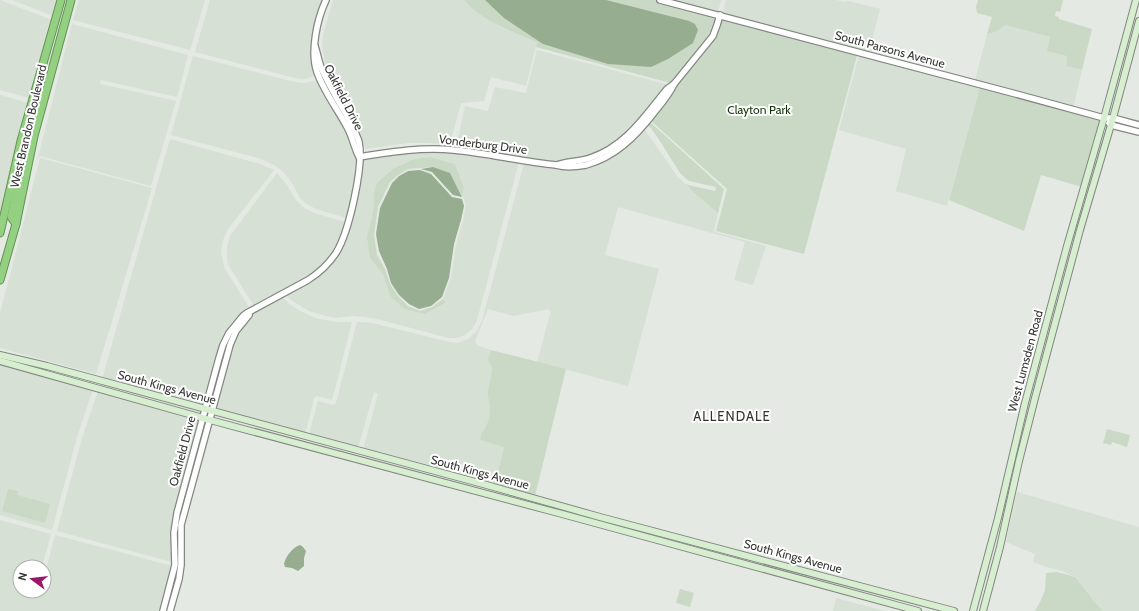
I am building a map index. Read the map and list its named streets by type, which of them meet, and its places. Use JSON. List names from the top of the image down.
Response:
{
  "streets": {
    "highway": ["West Brandon Boulevard"],
    "main road": ["West Lumsden Road", "South Kings Avenue"],
    "street": ["South Parsons Avenue", "Oakfield Drive", "Vonderburg Drive"]
  },
  "crossings": [
    ["South Parsons Avenue", "Vonderburg Drive"],
    ["South Parsons Avenue", "West Lumsden Road"],
    ["Oakfield Drive", "Vonderburg Drive"],
    ["Oakfield Drive", "South Kings Avenue"]
  ],
  "districts": ["ALLENDALE"],
  "parks": ["Clayton Park"],
  "north": "left"
}
